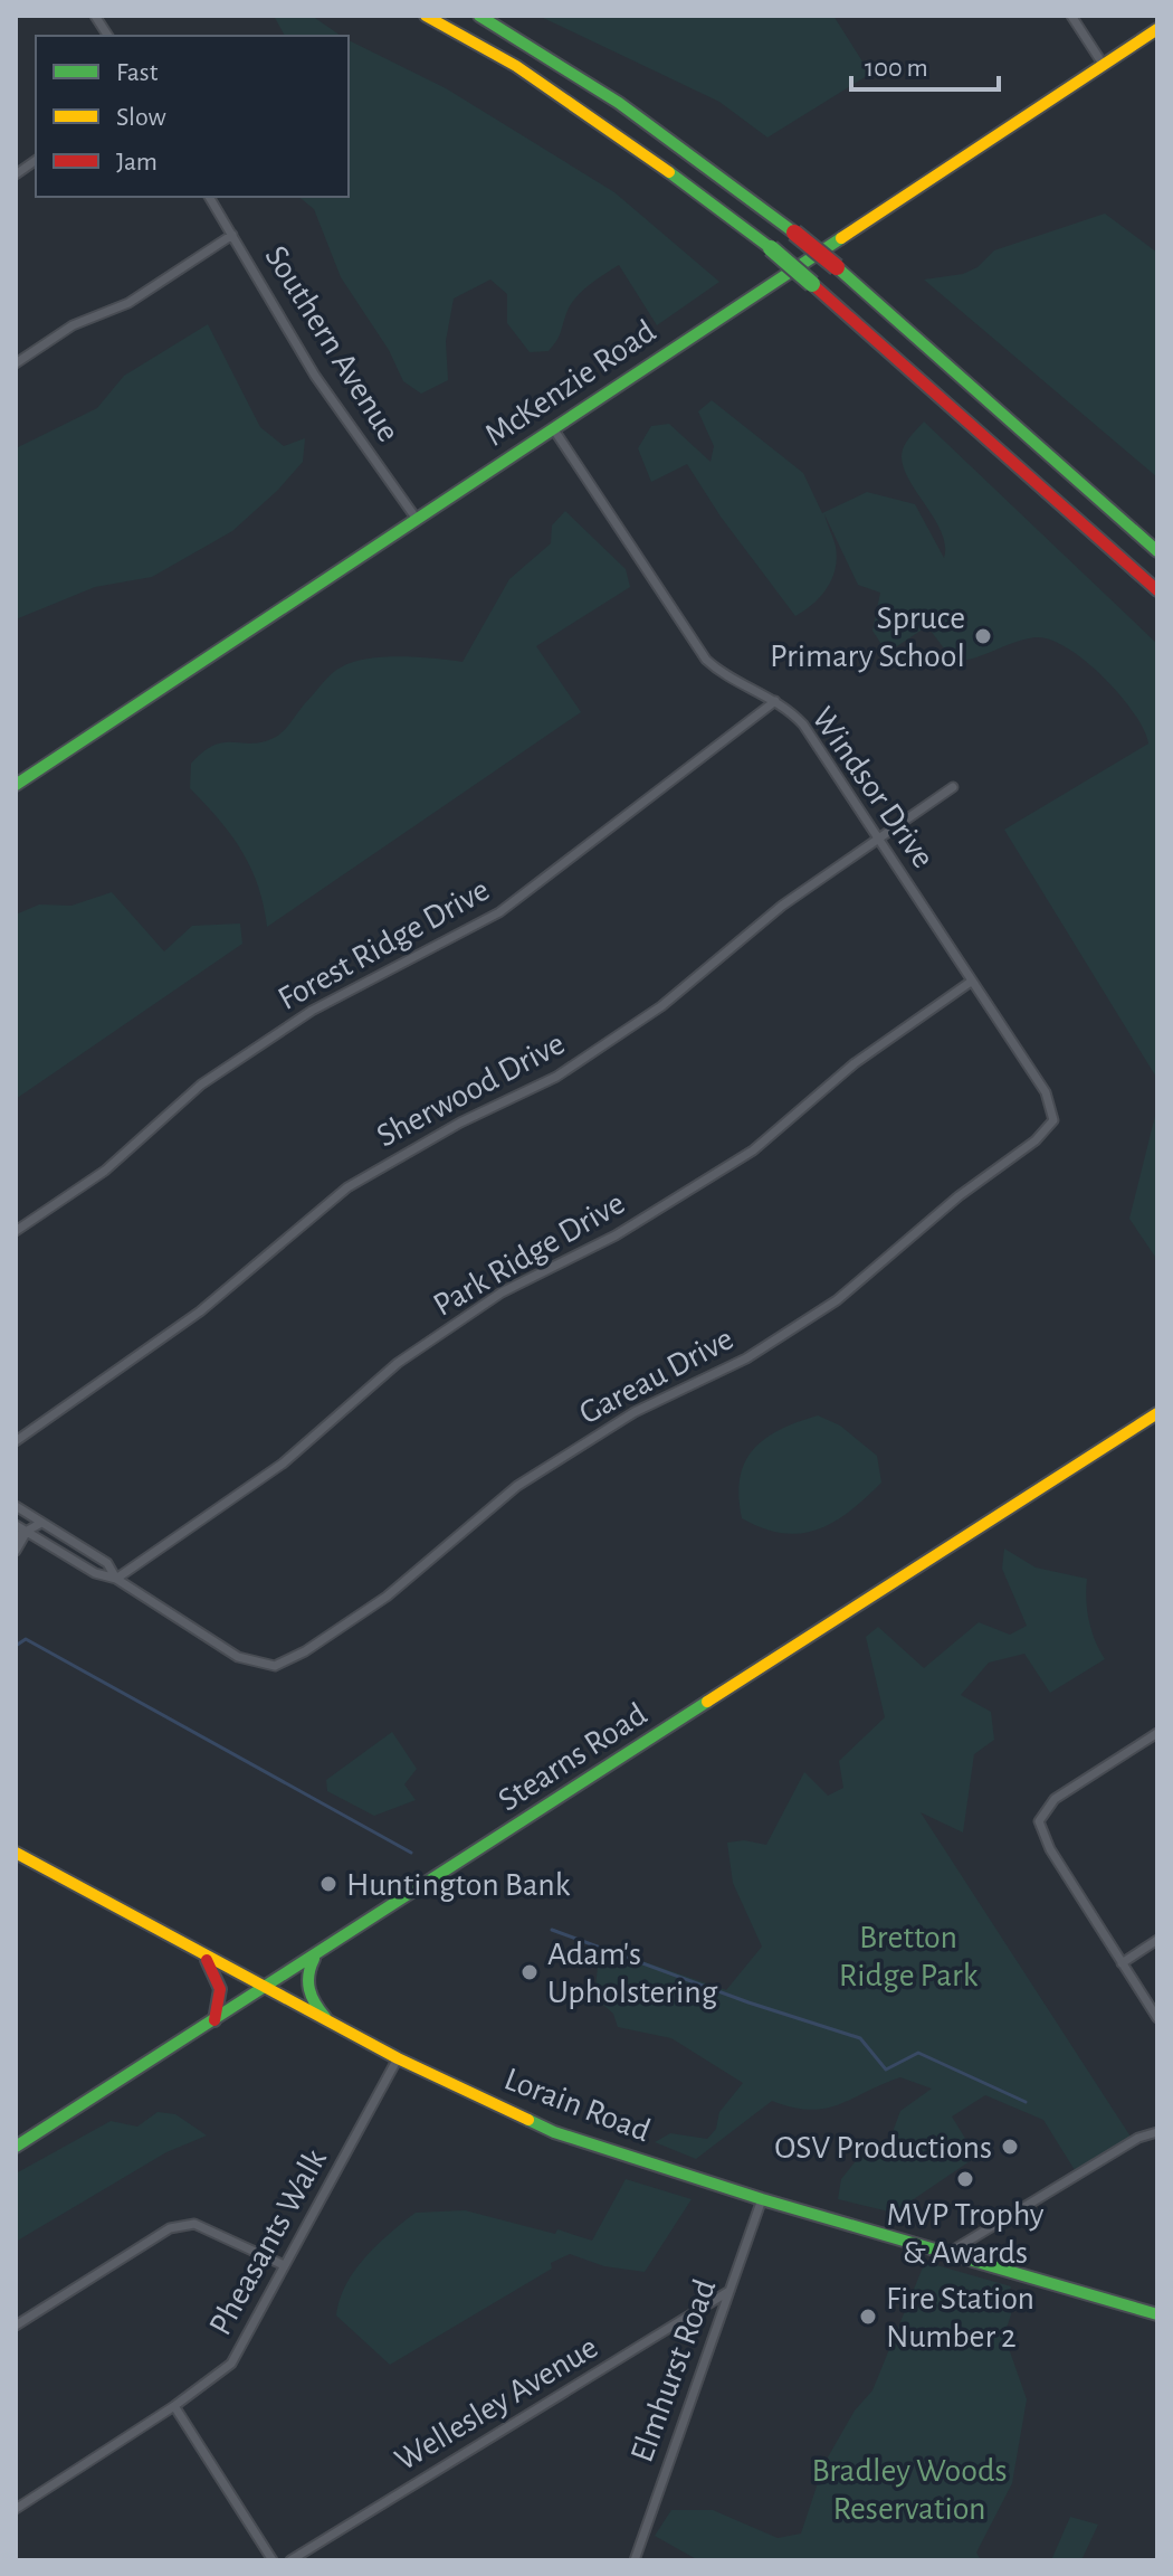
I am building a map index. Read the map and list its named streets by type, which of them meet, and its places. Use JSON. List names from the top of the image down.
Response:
{
  "streets": {
    "main road": ["McKenzie Road", "Stearns Road", "Lorain Road"],
    "street": [
      "Southern Avenue",
      "Windsor Drive",
      "Forest Ridge Drive",
      "Sherwood Drive",
      "Park Ridge Drive",
      "Gareau Drive",
      "Pheasants Walk",
      "Elmhurst Road",
      "Wellesley Avenue"
    ]
  },
  "crossings": [
    ["Southern Avenue", "McKenzie Road"],
    ["McKenzie Road", "Windsor Drive"],
    ["Windsor Drive", "Forest Ridge Drive"],
    ["Windsor Drive", "Sherwood Drive"],
    ["Windsor Drive", "Park Ridge Drive"],
    ["Windsor Drive", "Gareau Drive"],
    ["Park Ridge Drive", "Gareau Drive"],
    ["Stearns Road", "Lorain Road"],
    ["Lorain Road", "Pheasants Walk"],
    ["Lorain Road", "Elmhurst Road"],
    ["Elmhurst Road", "Wellesley Avenue"]
  ],
  "parks": ["Bretton Ridge Park", "Bradley Woods Reservation"],
  "places": [
    "Spruce Primary School",
    "Huntington Bank",
    "Adam's Upholstering",
    "OSV Productions",
    "MVP Trophy & Awards",
    "Fire Station Number 2"
  ],
  "legend": ["Fast", "Slow", "Jam"],
  "scale_bar": "100 m"
}
